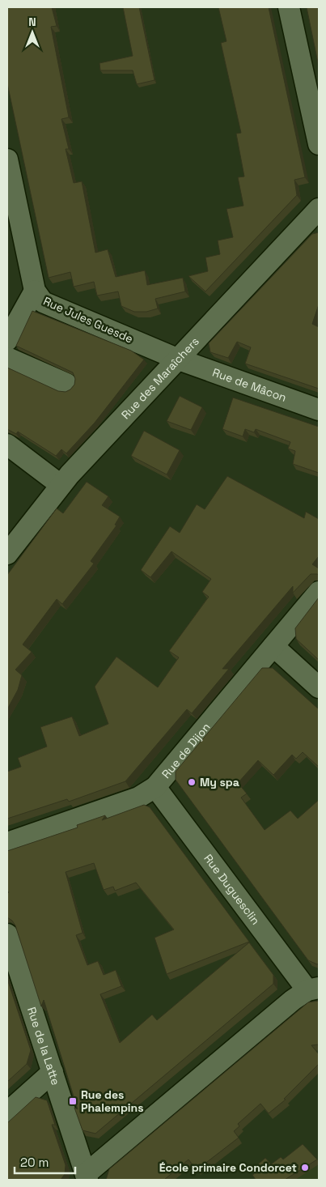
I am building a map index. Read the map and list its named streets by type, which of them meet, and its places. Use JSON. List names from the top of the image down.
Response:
{
  "streets": {
    "street": [
      "Rue Jules Guesde",
      "Rue des Maraîchers",
      "Rue de Mâcon",
      "Rue de Dijon",
      "Rue Duguesclin",
      "Rue de la Latte"
    ]
  },
  "crossings": [
    ["Rue Jules Guesde", "Rue des Maraîchers"],
    ["Rue Jules Guesde", "Rue de Mâcon"],
    ["Rue des Maraîchers", "Rue de Mâcon"],
    ["Rue de Dijon", "Rue Duguesclin"]
  ],
  "places": {
    "other": ["My spa", "École primaire Condorcet"],
    "transit": ["Rue des Phalempins"]
  },
  "scale_bar": "20 m",
  "north": "top"
}
